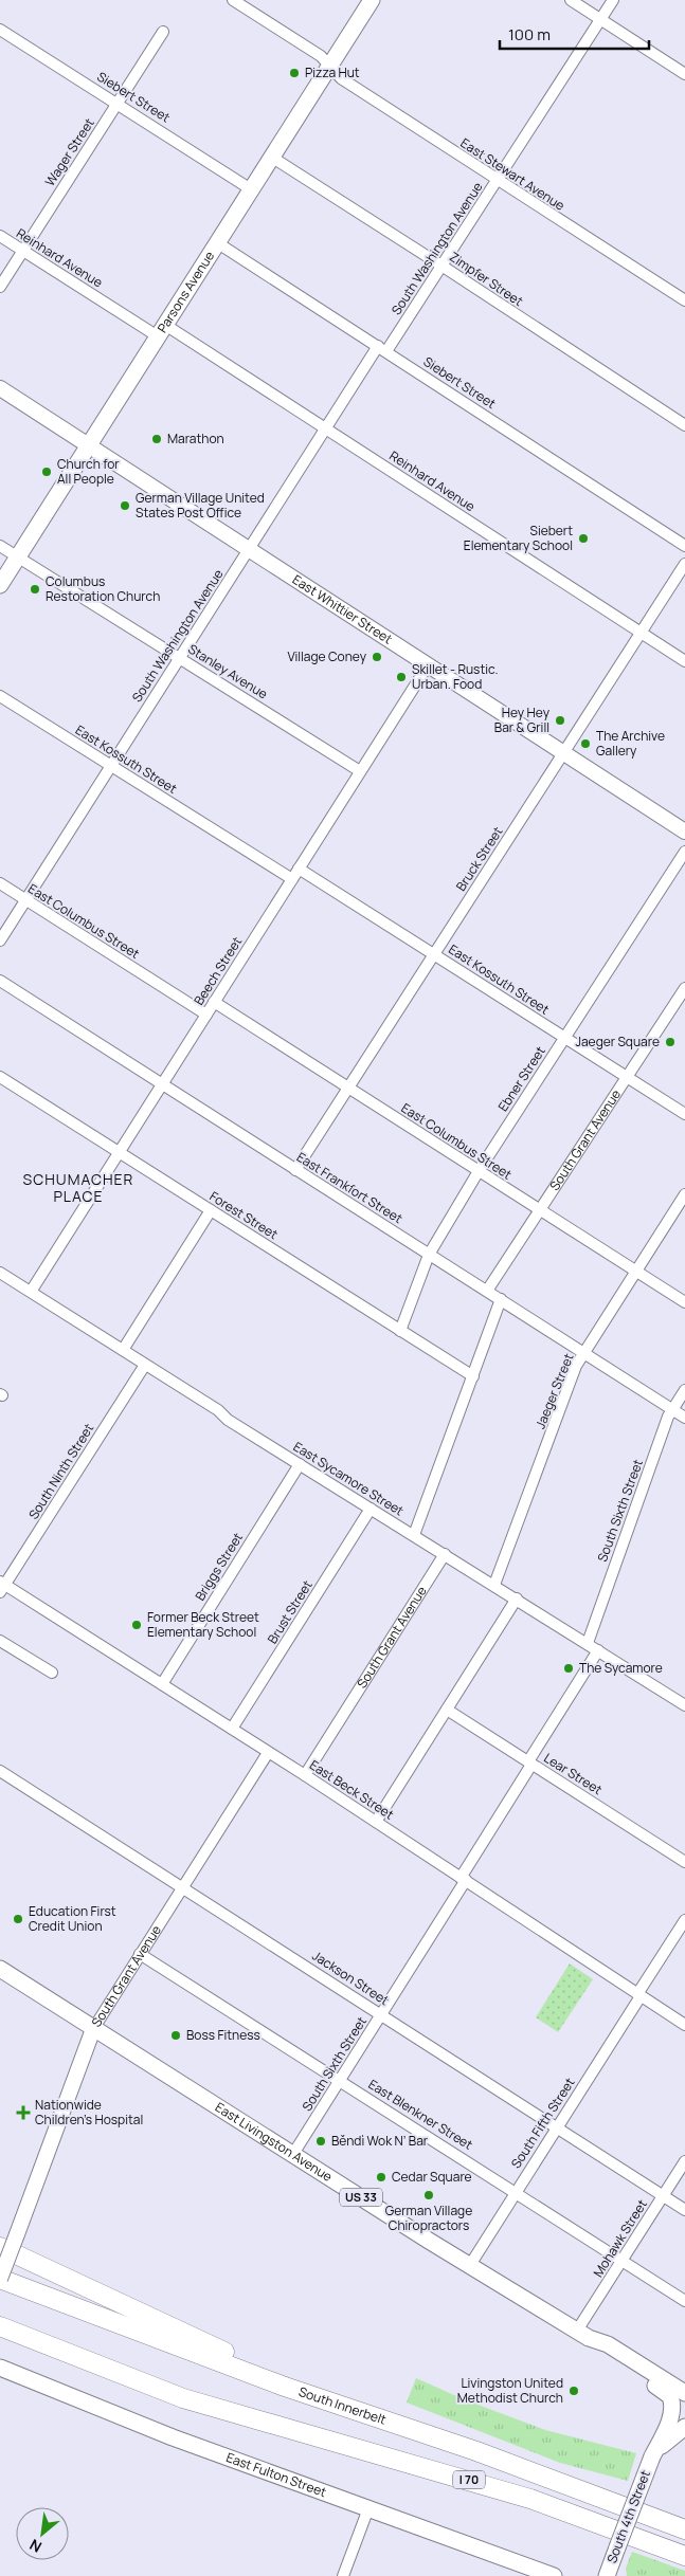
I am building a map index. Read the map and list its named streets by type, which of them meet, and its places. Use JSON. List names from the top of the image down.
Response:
{
  "streets": {
    "highway": ["South Innerbelt", "I 70"],
    "main road": [
      "Parsons Avenue",
      "East Livingston Avenue",
      "US 33",
      "East Fulton Street",
      "South 4th Street"
    ],
    "street": [
      "Siebert Street",
      "Wager Street",
      "East Stewart Avenue",
      "South Washington Avenue",
      "Reinhard Avenue",
      "Zimpfer Street",
      "East Whittier Street",
      "Stanley Avenue",
      "East Kossuth Street",
      "Bruck Street",
      "East Columbus Street",
      "Beech Street",
      "Ebner Street",
      "South Grant Avenue",
      "East Frankfort Street",
      "Forest Street",
      "Jaeger Street",
      "South Ninth Street",
      "East Sycamore Street",
      "South Sixth Street",
      "Briggs Street",
      "Brust Street",
      "Lear Street",
      "East Beck Street",
      "Jackson Street",
      "East Blenkner Street",
      "South Fifth Street",
      "Mohawk Street"
    ]
  },
  "crossings": [
    ["Siebert Street", "Wager Street"],
    ["Siebert Street", "South Washington Avenue"],
    ["Siebert Street", "Parsons Avenue"],
    ["Wager Street", "Reinhard Avenue"],
    ["East Stewart Avenue", "South Washington Avenue"],
    ["East Stewart Avenue", "Parsons Avenue"],
    ["South Washington Avenue", "Reinhard Avenue"],
    ["South Washington Avenue", "Zimpfer Street"],
    ["South Washington Avenue", "East Whittier Street"],
    ["South Washington Avenue", "Stanley Avenue"],
    ["South Washington Avenue", "East Kossuth Street"],
    ["South Washington Avenue", "East Columbus Street"],
    ["Reinhard Avenue", "Parsons Avenue"],
    ["Reinhard Avenue", "Bruck Street"],
    ["Zimpfer Street", "Parsons Avenue"],
    ["Parsons Avenue", "East Whittier Street"],
    ["Parsons Avenue", "Stanley Avenue"],
    ["East Whittier Street", "Bruck Street"],
    ["East Whittier Street", "Beech Street"],
    ["Stanley Avenue", "Beech Street"],
    ["East Kossuth Street", "Bruck Street"],
    ["East Kossuth Street", "Beech Street"],
    ["East Kossuth Street", "Ebner Street"],
    ["East Kossuth Street", "South Grant Avenue"],
    ["Bruck Street", "East Columbus Street"],
    ["Bruck Street", "East Frankfort Street"],
    ["East Columbus Street", "Beech Street"],
    ["East Columbus Street", "Ebner Street"],
    ["East Columbus Street", "South Grant Avenue"],
    ["East Columbus Street", "Jaeger Street"],
    ["Beech Street", "East Frankfort Street"],
    ["Beech Street", "Forest Street"],
    ["Beech Street", "East Sycamore Street"],
    ["Ebner Street", "East Frankfort Street"],
    ["Ebner Street", "Forest Street"],
    ["South Grant Avenue", "East Frankfort Street"],
    ["South Grant Avenue", "East Sycamore Street"],
    ["South Grant Avenue", "East Beck Street"],
    ["South Grant Avenue", "Jackson Street"],
    ["South Grant Avenue", "East Blenkner Street"],
    ["South Grant Avenue", "East Livingston Avenue"],
    ["South Grant Avenue", "South Innerbelt"],
    ["East Frankfort Street", "Jaeger Street"],
    ["East Frankfort Street", "South Sixth Street"],
    ["Jaeger Street", "East Sycamore Street"],
    ["South Ninth Street", "East Sycamore Street"],
    ["South Ninth Street", "East Beck Street"],
    ["East Sycamore Street", "South Sixth Street"],
    ["East Sycamore Street", "Briggs Street"],
    ["East Sycamore Street", "Brust Street"],
    ["South Sixth Street", "Lear Street"],
    ["South Sixth Street", "East Beck Street"],
    ["South Sixth Street", "Jackson Street"],
    ["South Sixth Street", "East Blenkner Street"],
    ["South Sixth Street", "East Livingston Avenue"],
    ["Briggs Street", "East Beck Street"],
    ["Brust Street", "East Beck Street"],
    ["East Beck Street", "South Fifth Street"],
    ["Jackson Street", "South Fifth Street"],
    ["Jackson Street", "Mohawk Street"],
    ["East Blenkner Street", "South Fifth Street"],
    ["East Blenkner Street", "Mohawk Street"],
    ["South Fifth Street", "East Livingston Avenue"],
    ["East Livingston Avenue", "Mohawk Street"],
    ["East Livingston Avenue", "South 4th Street"],
    ["Mohawk Street", "South 4th Street"]
  ],
  "districts": ["SCHUMACHER PLACE"],
  "places": {
    "other": [
      "Pizza Hut",
      "Marathon",
      "Church for All People",
      "German Village United States Post Office",
      "Siebert Elementary School",
      "Columbus Restoration Church",
      "Village Coney",
      "Skillet - Rustic. Urban. Food",
      "Hey Hey Bar & Grill",
      "The Archive Gallery",
      "Jaeger Square",
      "Former Beck Street Elementary School",
      "The Sycamore",
      "Education First Credit Union",
      "Boss Fitness",
      "Běndì Wok N’ Bar",
      "Cedar Square",
      "German Village Chiropractors",
      "Livingston United Methodist Church"
    ],
    "health": ["Nationwide Children's Hospital"]
  },
  "scale_bar": "100 m",
  "north": "bottom left"
}
